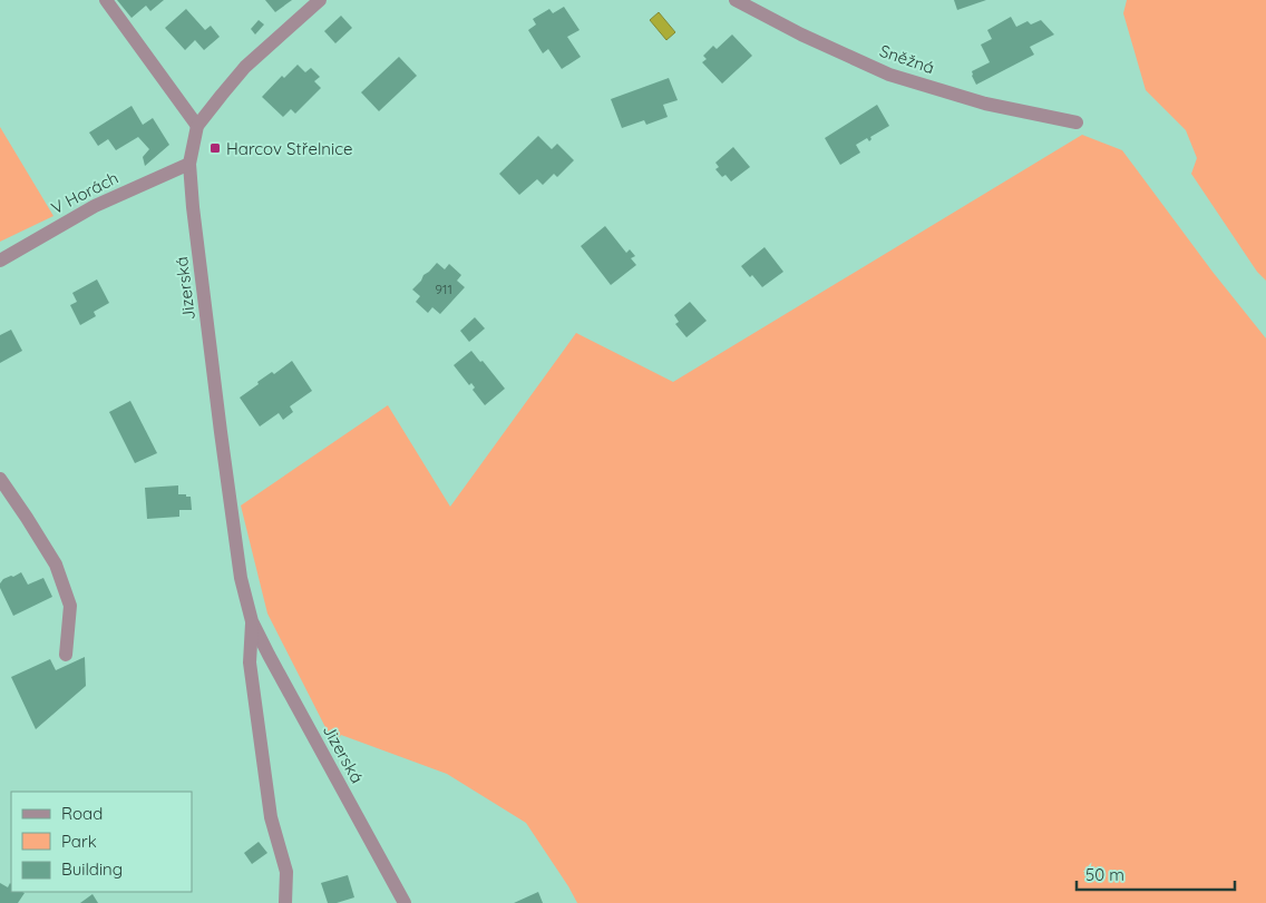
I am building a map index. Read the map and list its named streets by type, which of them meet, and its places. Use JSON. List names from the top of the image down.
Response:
{
  "streets": {
    "street": ["Sněžná", "V Horách", "Jizerská"]
  },
  "crossings": [
    ["V Horách", "Jizerská"]
  ],
  "places": {
    "transit": ["Harcov Střelnice"]
  },
  "house_numbers": ["911"],
  "legend": ["Road", "Park", "Building"],
  "scale_bar": "50 m"
}
